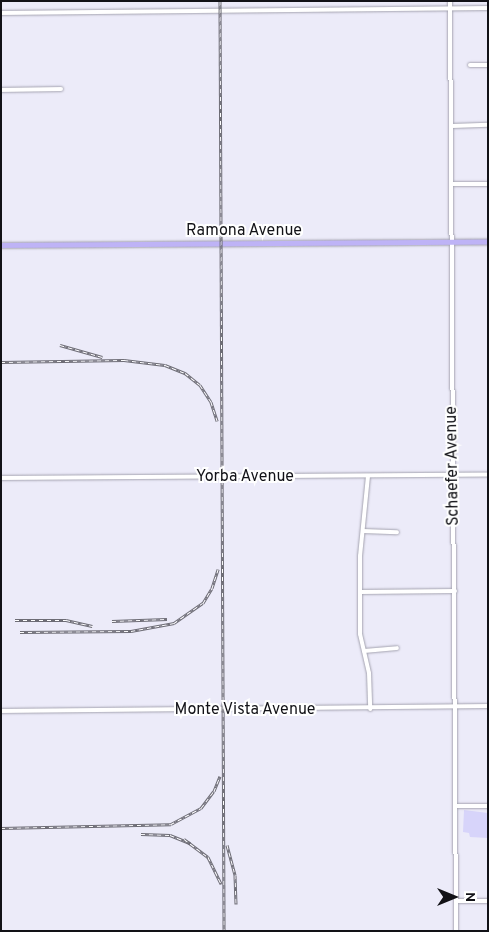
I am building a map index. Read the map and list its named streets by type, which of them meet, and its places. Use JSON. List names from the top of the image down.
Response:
{
  "streets": {
    "main road": ["Ramona Avenue"],
    "street": ["Schaefer Avenue", "Yorba Avenue", "Monte Vista Avenue"]
  },
  "crossings": [
    ["Ramona Avenue", "Schaefer Avenue"],
    ["Schaefer Avenue", "Yorba Avenue"],
    ["Schaefer Avenue", "Monte Vista Avenue"]
  ],
  "north": "right"
}
